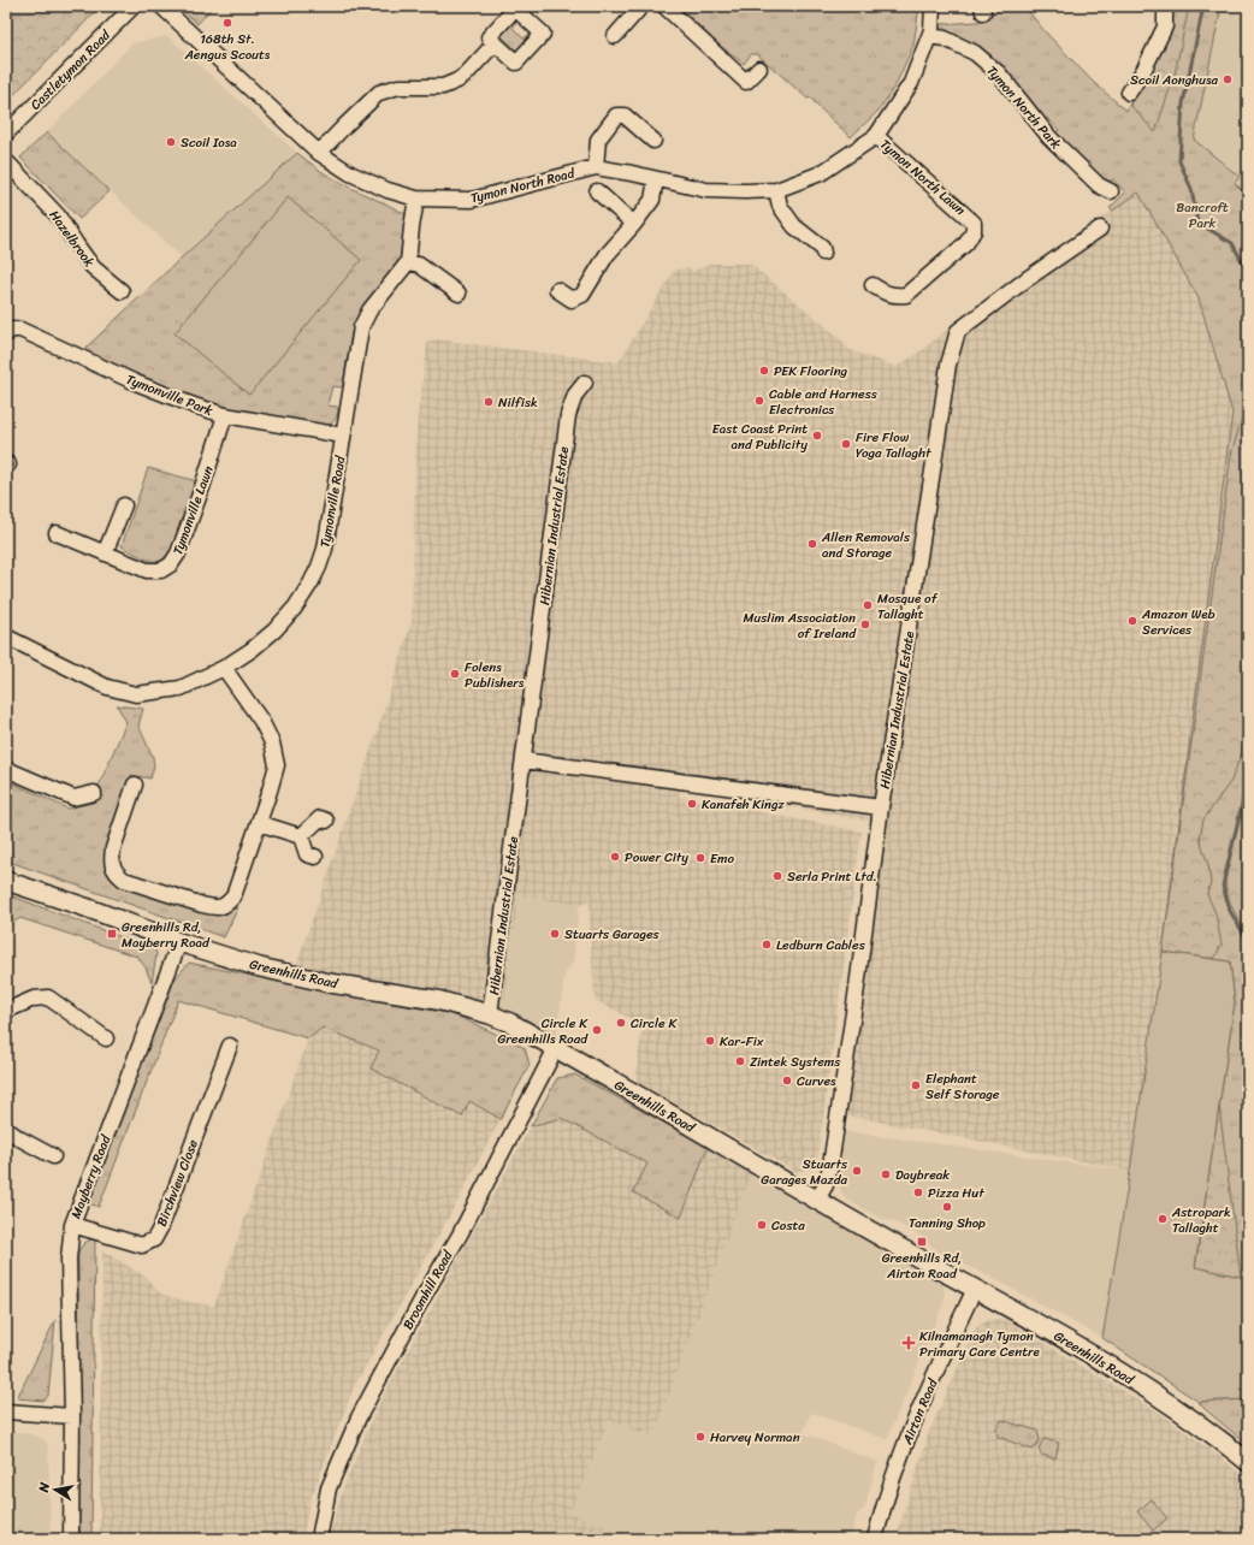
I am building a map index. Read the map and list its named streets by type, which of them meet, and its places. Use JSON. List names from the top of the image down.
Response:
{
  "streets": {
    "main road": ["Greenhills Road"],
    "street": [
      "Castletymon Road",
      "Tymon North Park",
      "Tymon North Lawn",
      "Tymon North Road",
      "Hazelbrook",
      "Tymonville Park",
      "Tymonville Road",
      "Tymonville Lawn",
      "Hibernian Industrial Estate",
      "Mayberry Road",
      "Birchview Close",
      "Broomhill Road",
      "Airton Road"
    ]
  },
  "crossings": [
    ["Tymon North Park", "Tymon North Road"],
    ["Tymon North Lawn", "Tymon North Road"],
    ["Tymonville Park", "Tymonville Road"],
    ["Tymonville Park", "Tymonville Lawn"],
    ["Hibernian Industrial Estate", "Greenhills Road"],
    ["Greenhills Road", "Mayberry Road"],
    ["Greenhills Road", "Broomhill Road"],
    ["Greenhills Road", "Airton Road"],
    ["Mayberry Road", "Birchview Close"]
  ],
  "parks": ["Bancroft Park"],
  "places": {
    "other": [
      "168th St. Aengus Scouts",
      "Scoil Aonghusa",
      "Scoil Iosa",
      "PEK Flooring",
      "Cable and Harness Electronics",
      "Nilfisk",
      "East Coast Print and Publicity",
      "Fire Flow Yoga Tallaght",
      "Allen Removals and Storage",
      "Mosque of Tallaght",
      "Amazon Web Services",
      "Muslim Association of Ireland",
      "Folens Publishers",
      "Kanafeh Kingz",
      "Power City",
      "Emo",
      "Serla Print Ltd.",
      "Stuarts Garages",
      "Ledburn Cables",
      "Circle K",
      "Circle K Greenhills Road",
      "Kar-Fix",
      "Zintek Systems",
      "Curves",
      "Elephant Self Storage",
      "Stuarts Garages Mazda",
      "Daybreak",
      "Pizza Hut",
      "Tanning Shop",
      "Astropark Tallaght",
      "Costa",
      "Harvey Norman"
    ],
    "transit": ["Greenhills Rd, Mayberry Road", "Greenhills Rd, Airton Road"],
    "health": ["Kilnamanagh Tymon Primary Care Centre"]
  },
  "north": "left"
}
